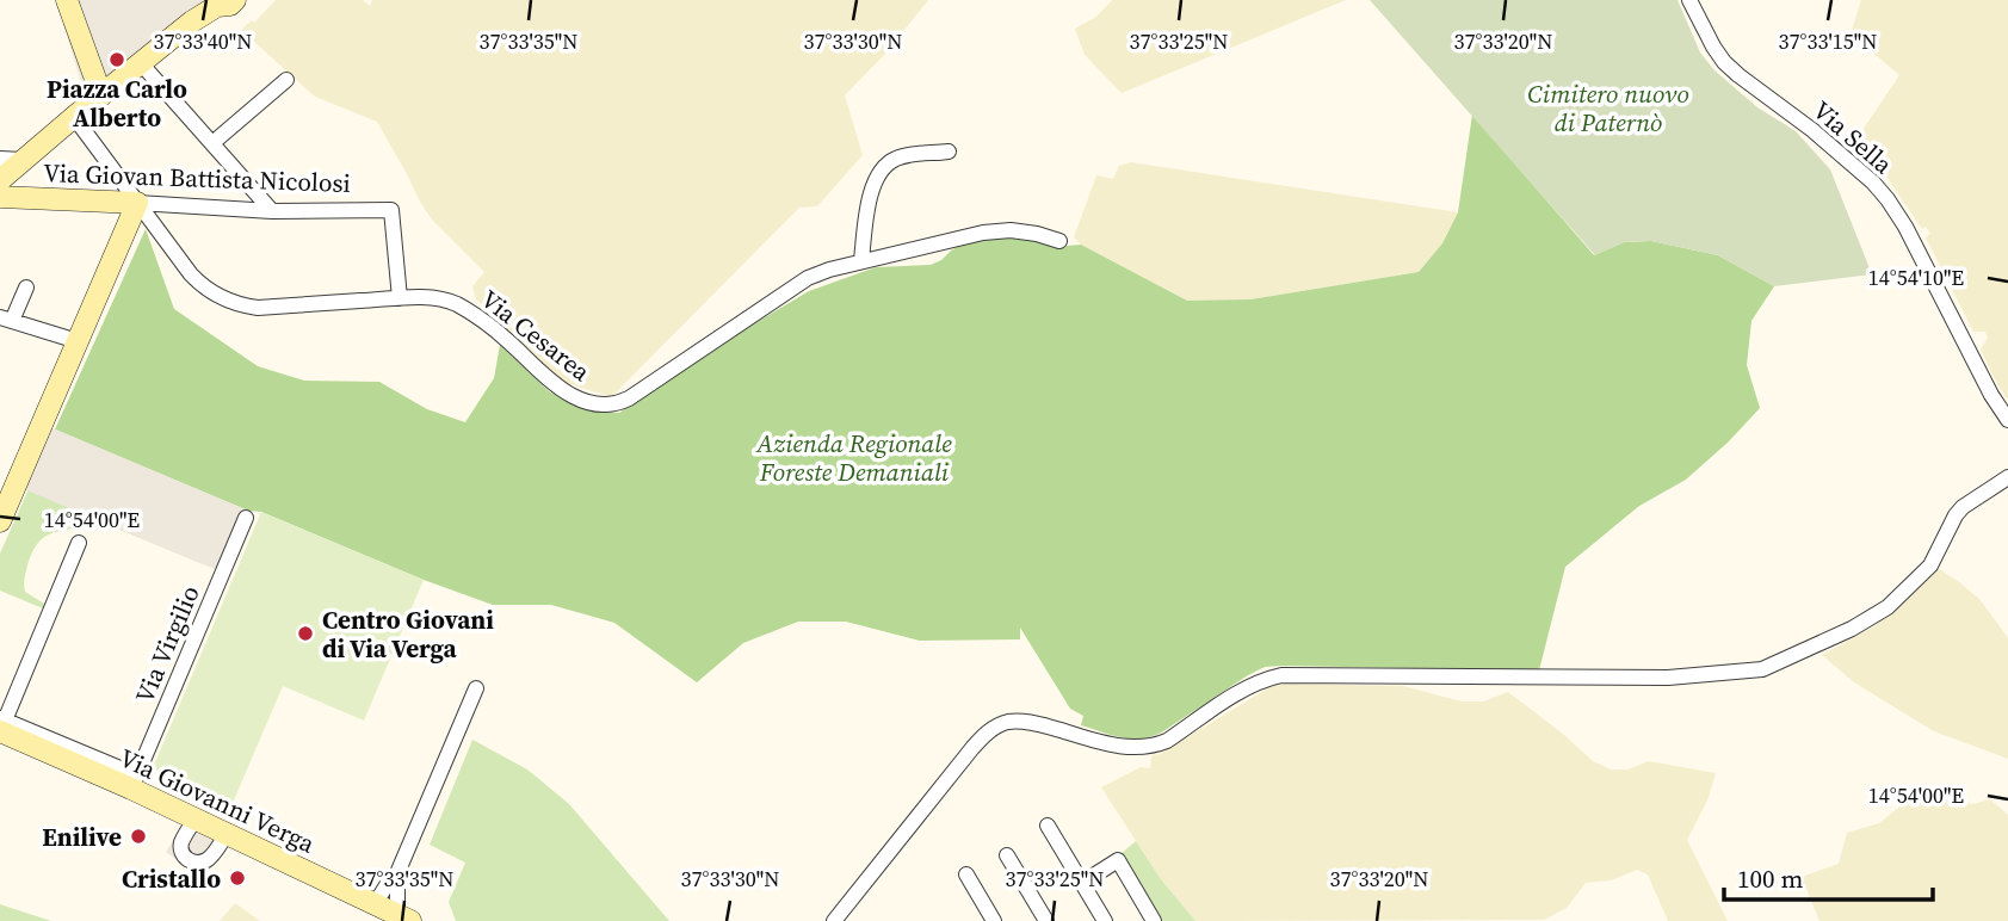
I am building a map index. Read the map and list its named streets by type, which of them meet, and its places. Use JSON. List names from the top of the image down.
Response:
{
  "streets": {
    "street": [
      "Via Sella",
      "Via Giovan Battista Nicolosi",
      "Via Cesarea",
      "Via Virgilio",
      "Via Giovanni Verga"
    ]
  },
  "crossings": [
    ["Via Giovan Battista Nicolosi", "Via Cesarea"],
    ["Via Virgilio", "Via Giovanni Verga"]
  ],
  "parks": ["Cimitero nuovo di Paternò", "Azienda Regionale Foreste Demaniali"],
  "places": [
    "Piazza Carlo Alberto",
    "Centro Giovani di Via Verga",
    "Enilive",
    "Cristallo"
  ],
  "scale_bar": "100 m",
  "coordinates": [
    "37°33'40\"N",
    "37°33'35\"N",
    "37°33'30\"N",
    "37°33'25\"N",
    "37°33'20\"N",
    "37°33'15\"N",
    "14°54'10\"E",
    "14°54'00\"E"
  ]
}
